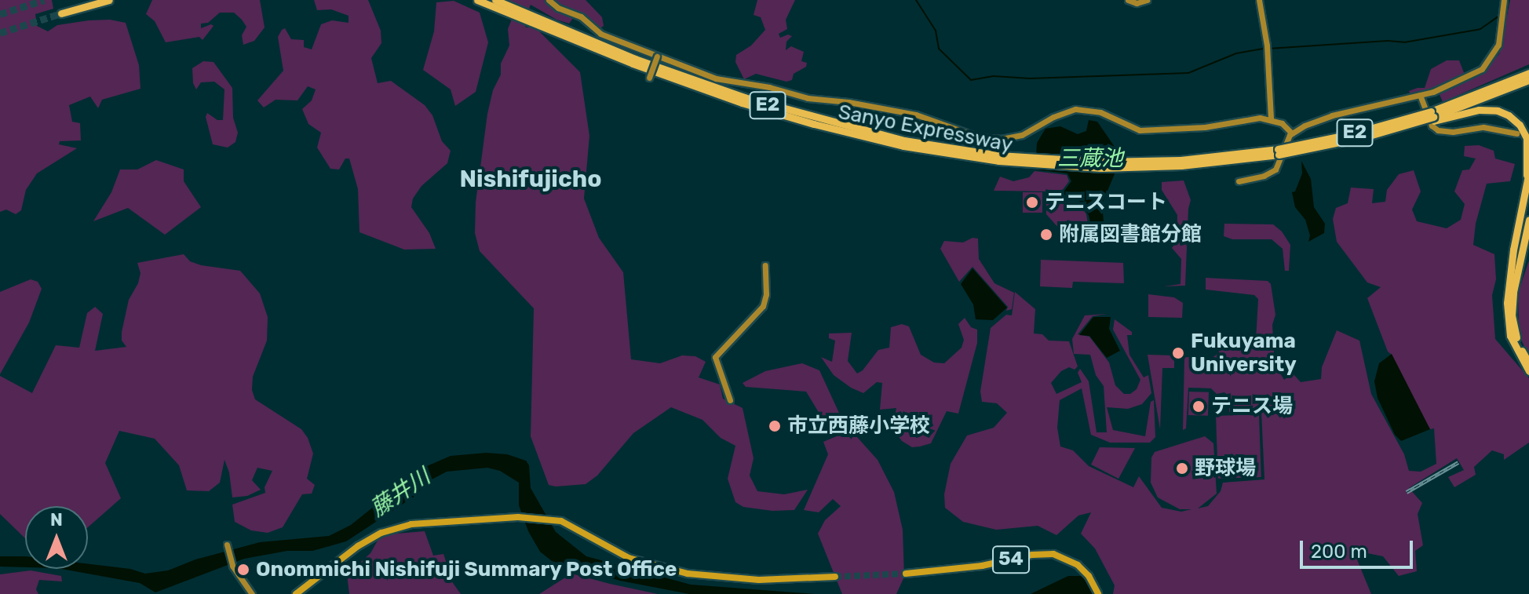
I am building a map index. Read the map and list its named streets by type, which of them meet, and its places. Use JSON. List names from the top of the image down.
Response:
{
  "streets": {
    "highway": ["E2", "Sanyo Expressway"],
    "main road": ["54"]
  },
  "districts": ["Nishifujicho"],
  "water": ["三蔵池", "藤井川"],
  "places": [
    "テニスコート",
    "附属図書館分館",
    "Fukuyama University",
    "テニス場",
    "市立西藤小学校",
    "野球場",
    "Onommichi Nishifuji Summary Post Office"
  ],
  "scale_bar": "200 m",
  "north": "top"
}
